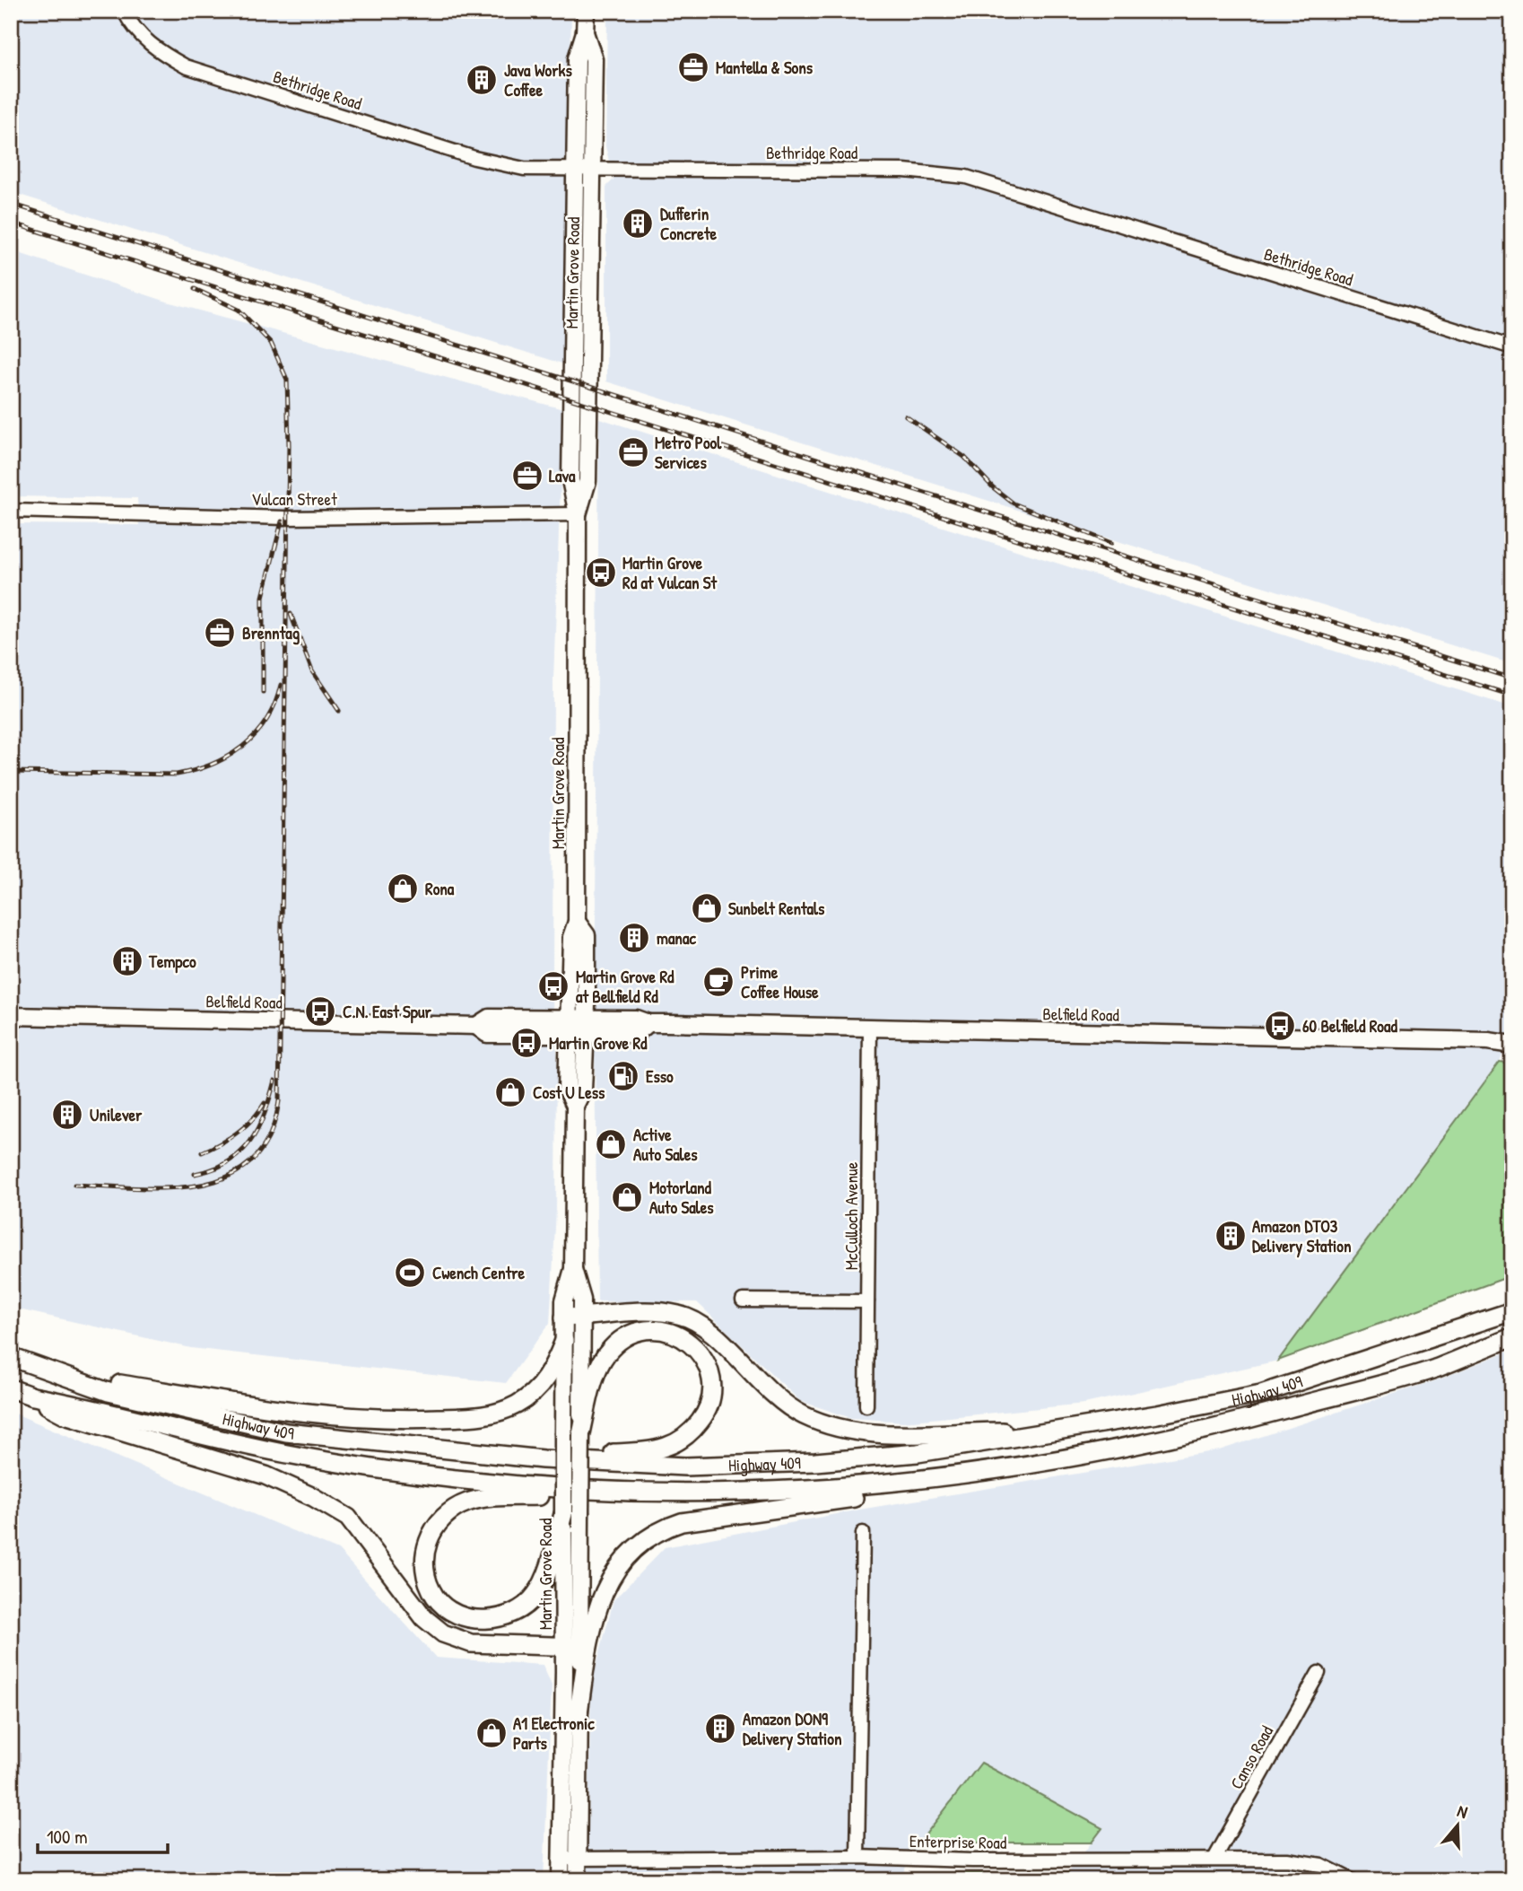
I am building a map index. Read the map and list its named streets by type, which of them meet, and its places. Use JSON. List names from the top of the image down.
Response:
{
  "streets": {
    "highway": ["Highway 409"],
    "main road": ["Martin Grove Road", "Belfield Road"],
    "street": [
      "Bethridge Road",
      "Vulcan Street",
      "McCulloch Avenue",
      "Canso Road",
      "Enterprise Road"
    ]
  },
  "crossings": [
    ["Bethridge Road", "Martin Grove Road"],
    ["Martin Grove Road", "Vulcan Street"],
    ["Martin Grove Road", "Belfield Road"],
    ["Martin Grove Road", "Enterprise Road"],
    ["Belfield Road", "McCulloch Avenue"],
    ["Canso Road", "Enterprise Road"]
  ],
  "places": {
    "office": [
      "Mantella & Sons",
      "Metro Pool Services",
      "Lava",
      "Brenntag"
    ],
    "building": [
      "Java Works Coffee",
      "Dufferin Concrete",
      "manac",
      "Tempco",
      "Unilever",
      "Amazon DTO3 Delivery Station",
      "Amazon DON9 Delivery Station"
    ],
    "bus stop": [
      "Martin Grove Rd at Vulcan St",
      "Martin Grove Rd at Bellfield Rd",
      "C.N. East Spur",
      "60 Belfield Road",
      "Martin Grove Rd"
    ],
    "shop": [
      "Rona",
      "Sunbelt Rentals",
      "Cost U Less",
      "Active Auto Sales",
      "Motorland Auto Sales",
      "A1 Electronic Parts"
    ],
    "cafe": ["Prime Coffee House"],
    "fuel station": ["Esso"],
    "sports": ["Cwench Centre"]
  },
  "scale_bar": "100 m",
  "north": "top"
}
